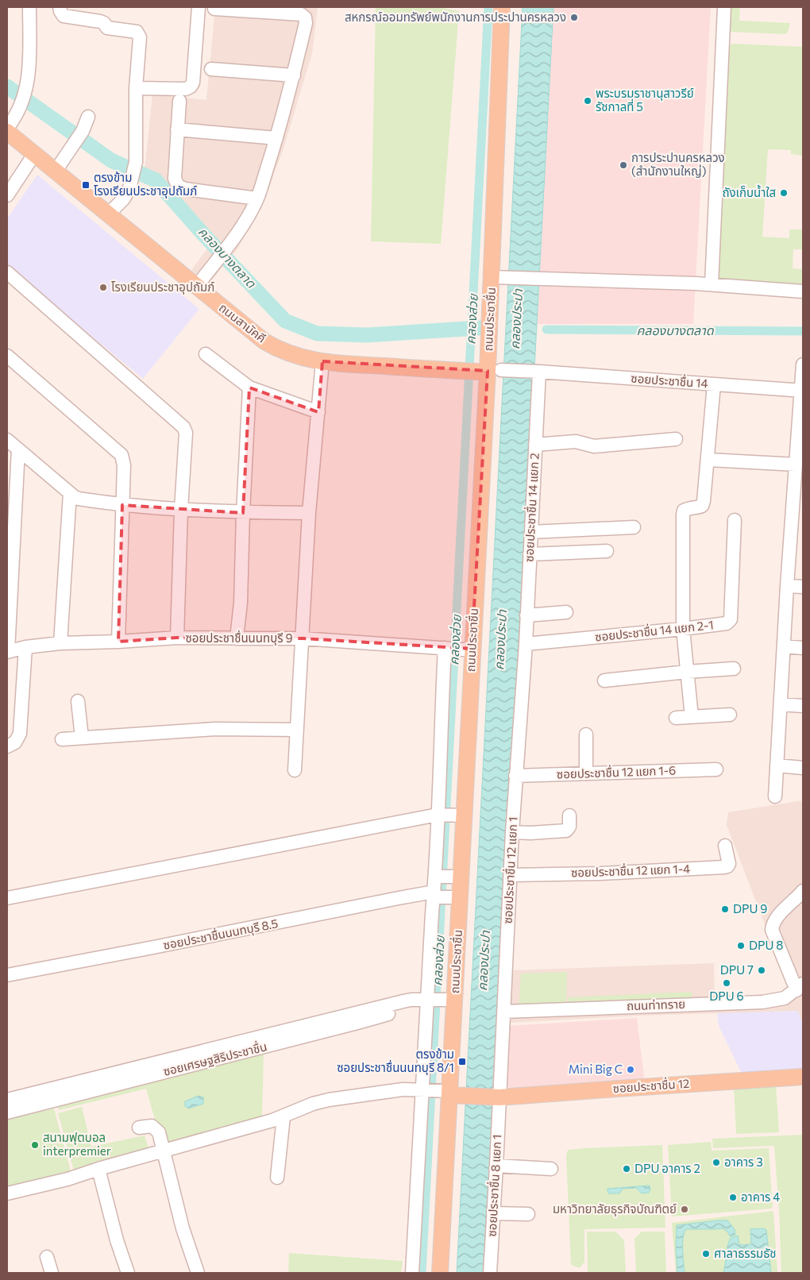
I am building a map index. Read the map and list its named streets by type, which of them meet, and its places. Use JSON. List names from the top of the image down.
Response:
{
  "streets": {
    "main road": ["ถนนประชาชื่น", "ถนนสามัคคี", "ซอยประชาชื่น 12"],
    "street": [
      "ซอยประชาชื่น 14",
      "ซอยประชาชื่น 14 แยก 2",
      "ซอยประชาชื่น 14 แยก 2-1",
      "ซอยประชาชื่นนนทบุรี 9",
      "ซอยประชาชื่น 12 แยก 1-6",
      "ซอยประชาชื่น 12 แยก 1",
      "ซอยประชาชื่น 12 แยก 1-4",
      "ซอยประชาชื่นนนทบุรี 8.5",
      "ถนนท่าทราย",
      "ซอยเศรษฐสิริประชาชื่น",
      "ซอยประชาชื่น 8 แยก 1"
    ]
  },
  "crossings": [
    ["ถนนประชาชื่น", "ถนนสามัคคี"],
    ["ถนนประชาชื่น", "ซอยประชาชื่น 14"],
    ["ถนนประชาชื่น", "ซอยประชาชื่นนนทบุรี 9"],
    ["ถนนประชาชื่น", "ซอยประชาชื่นนนทบุรี 8.5"],
    ["ถนนประชาชื่น", "ซอยเศรษฐสิริประชาชื่น"],
    ["ถนนประชาชื่น", "ซอยประชาชื่น 12"],
    ["ถนนสามัคคี", "ซอยประชาชื่น 14"],
    ["ซอยประชาชื่น 14", "ซอยประชาชื่น 14 แยก 2"],
    ["ซอยประชาชื่น 14 แยก 2", "ซอยประชาชื่น 14 แยก 2-1"],
    ["ซอยประชาชื่น 14 แยก 2", "ซอยประชาชื่น 12 แยก 1"],
    ["ซอยประชาชื่น 14 แยก 2-1", "ซอยประชาชื่น 12 แยก 1"],
    ["ซอยประชาชื่น 12 แยก 1-6", "ซอยประชาชื่น 12 แยก 1"],
    ["ซอยประชาชื่น 12 แยก 1", "ซอยประชาชื่น 12 แยก 1-4"],
    ["ซอยประชาชื่น 12 แยก 1", "ถนนท่าทราย"],
    ["ซอยประชาชื่น 12 แยก 1", "ซอยประชาชื่น 12"],
    ["ซอยประชาชื่น 12 แยก 1", "ซอยประชาชื่น 8 แยก 1"],
    ["ซอยประชาชื่น 12", "ซอยประชาชื่น 8 แยก 1"]
  ],
  "water": ["คลองบางตลาด", "คลองส่วย", "คลองประปา"],
  "places": {
    "other": [
      "สหกรณ์ออมทรัพย์พนักงานการประปานครหลวง",
      "พระบรมราชานุสาวรีย์ รัชกาลที่ 5",
      "การประปานครหลวง (สำนักงานใหญ่)",
      "ถังเก็บน้ำใส",
      "โรงเรียนประชาอุปถัมภ์",
      "DPU 9",
      "DPU 8",
      "DPU 7",
      "DPU 6",
      "Mini Big C",
      "สนามฟุตบอล interpremier",
      "อาคาร 3",
      "DPU อาคาร 2",
      "อาคาร 4",
      "มหาวิทยาลัยธุรกิจบัณฑิตย์",
      "ศาลาธรรมธัช"
    ],
    "transit": ["ตรงข้าม โรงเรียนประชาอุปถัมภ์", "ตรงข้าม ซอยประชาชื่นนนทบุรี 8/1"]
  }
}
